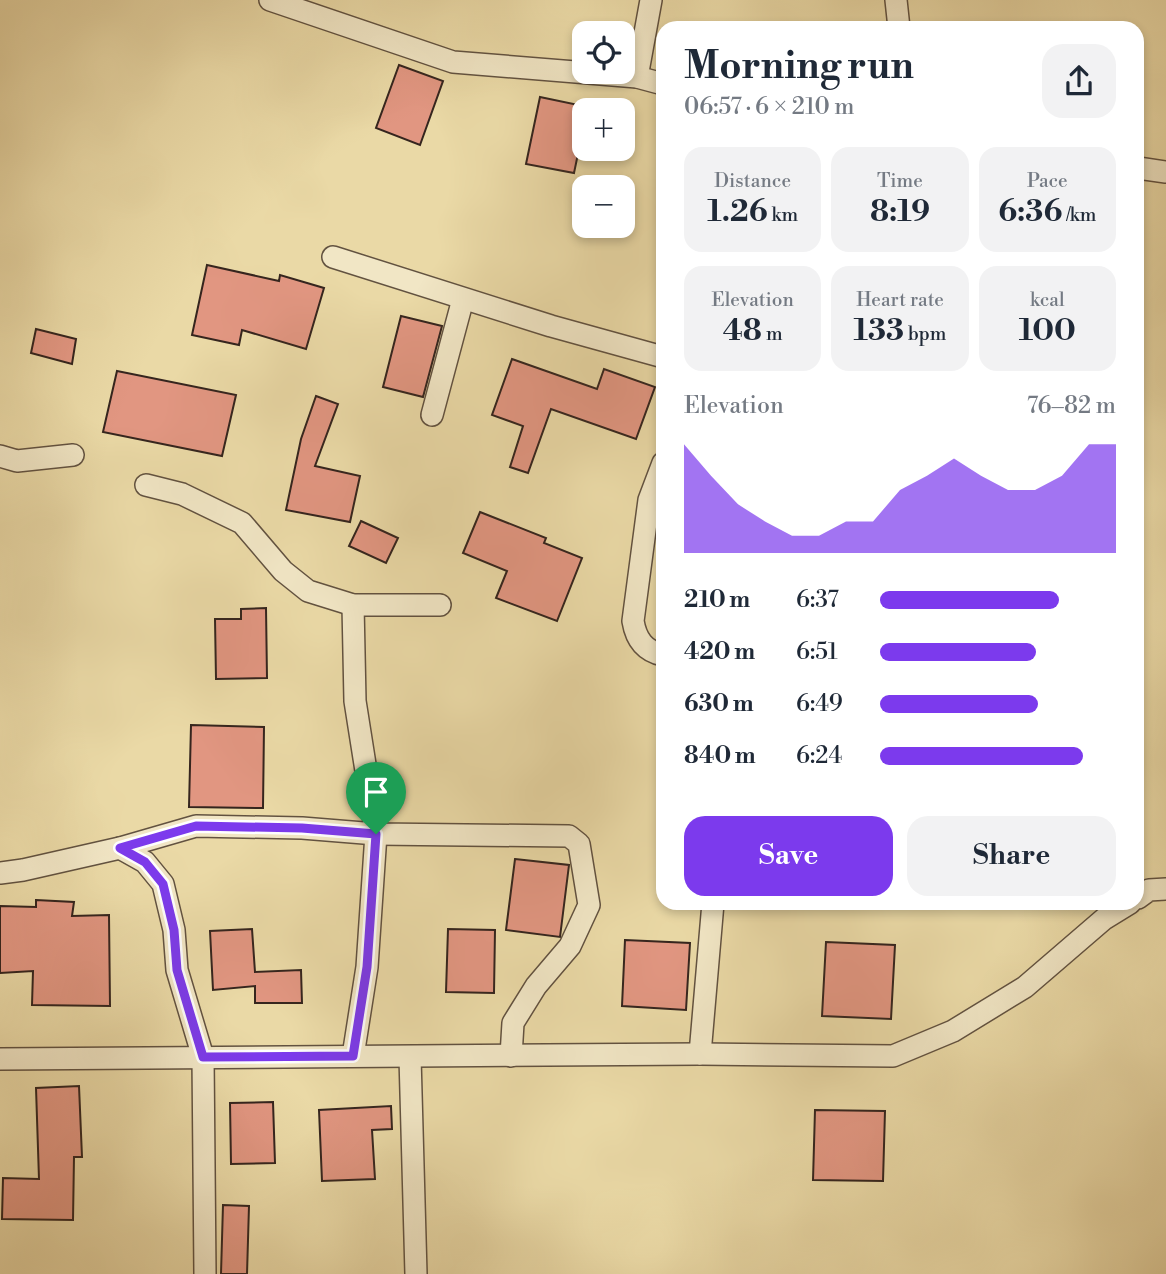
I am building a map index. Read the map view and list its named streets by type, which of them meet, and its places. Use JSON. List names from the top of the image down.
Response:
{
  "page": {
    "map_buttons": ["+", "−"],
    "heading": ["Morning run", "06:57 · 6 × 210 m"],
    "stats": [
      ["Distance", "1.26 km"],
      ["Time", "8:19"],
      ["Pace", "6:36 /km"],
      ["Elevation", "48 m"],
      ["Heart rate", "133 bpm"],
      ["kcal", "100"]
    ],
    "chart": ["Elevation", "76–82 m"],
    "list": [
      {
        "name": "210 m",
        "note": "6:37"
      },
      {
        "name": "420 m",
        "note": "6:51"
      },
      {
        "name": "630 m",
        "note": "6:49"
      },
      {
        "name": "840 m",
        "note": "6:24"
      }
    ],
    "buttons": ["Save", "Share"]
  }
}
